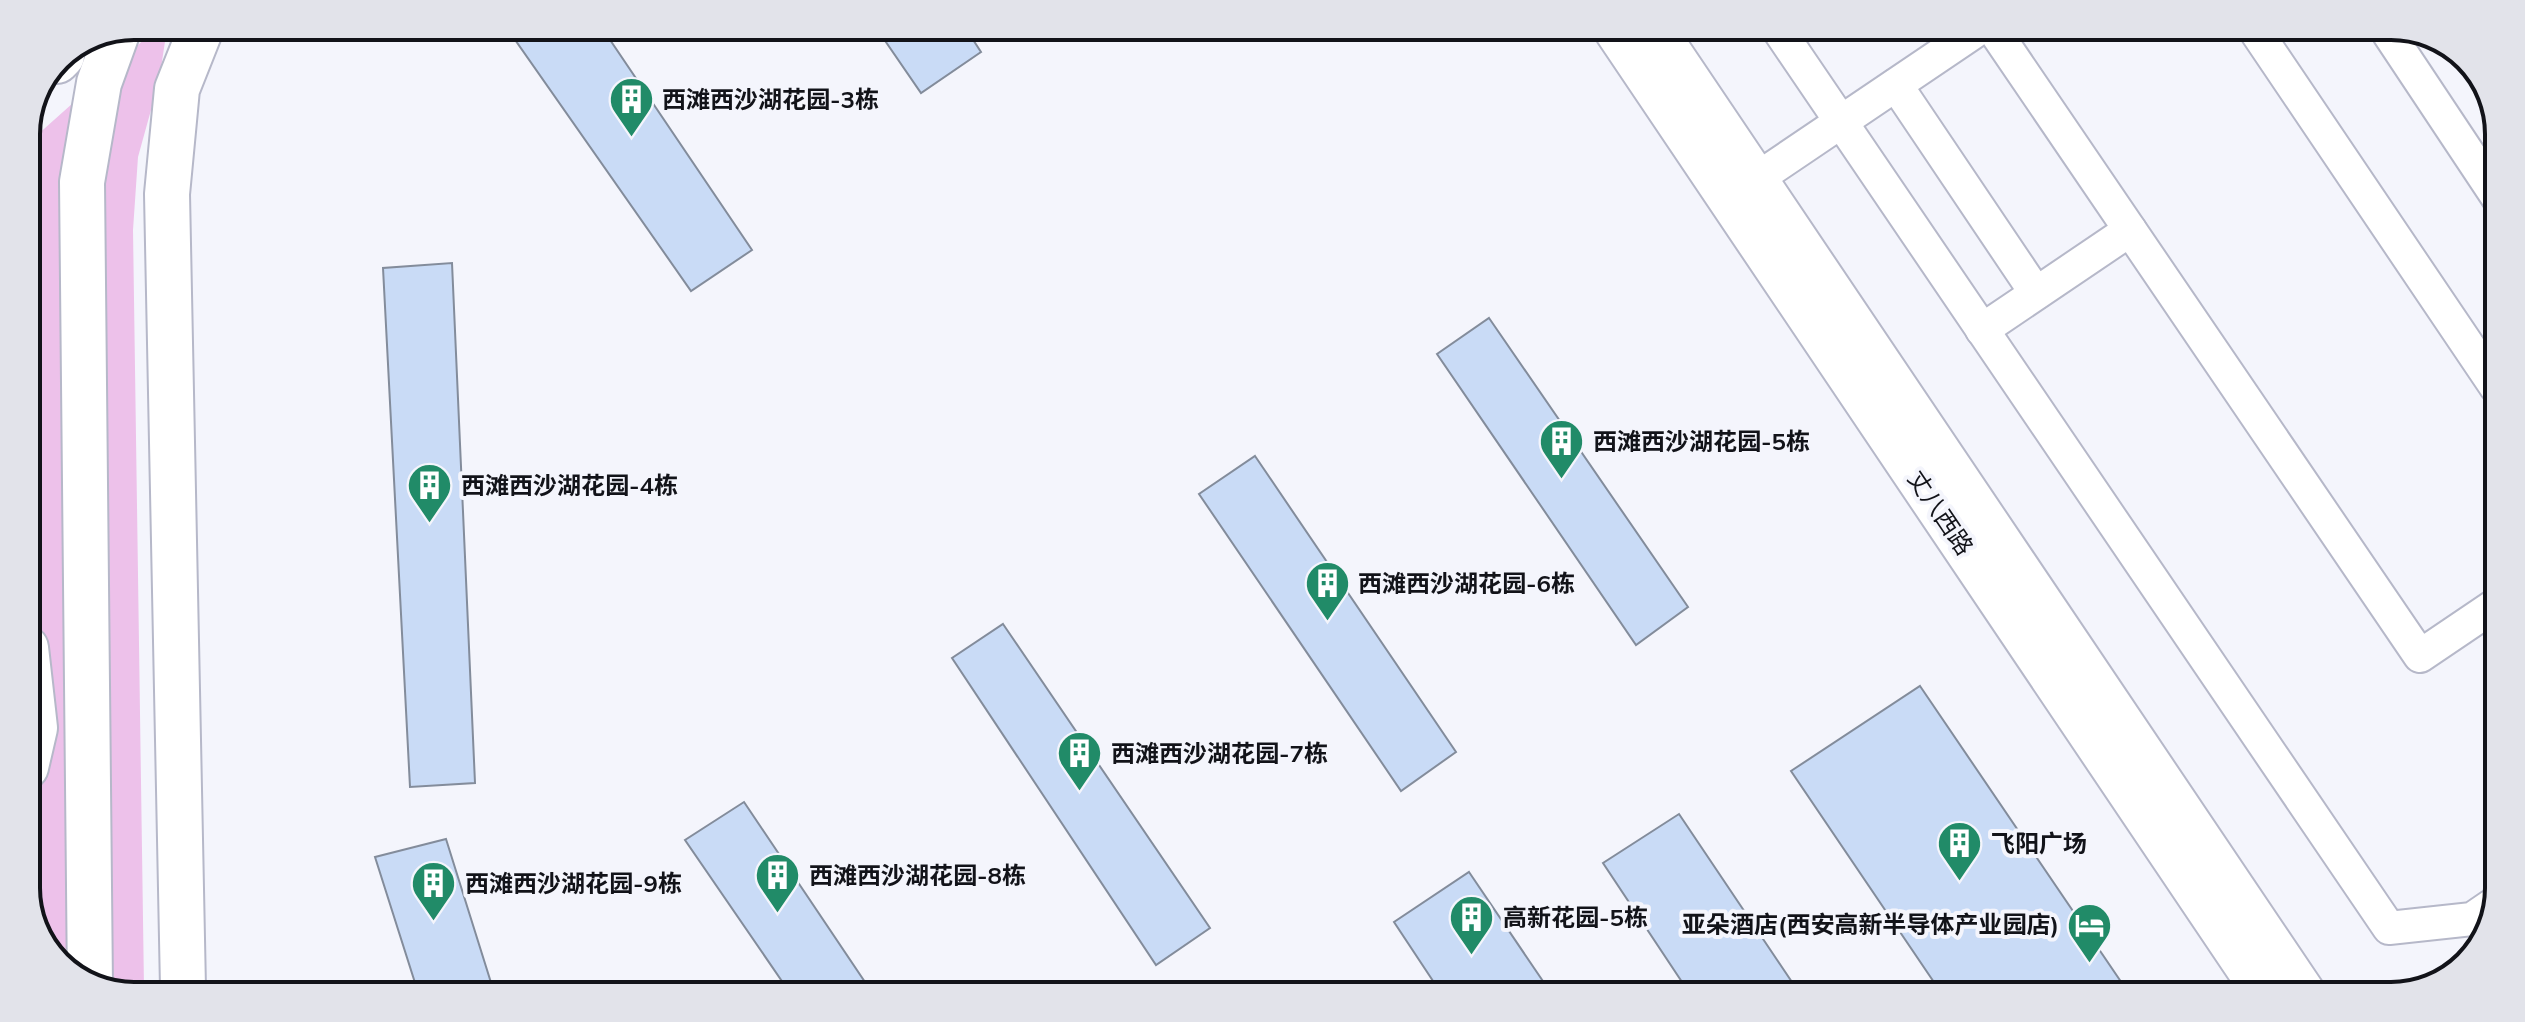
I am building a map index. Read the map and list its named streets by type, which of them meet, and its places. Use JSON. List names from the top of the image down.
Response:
{
  "streets": {
    "street": ["丈八西路"]
  },
  "places": {
    "building": [
      "西滩西沙湖花园-3栋",
      "西滩西沙湖花园-5栋",
      "西滩西沙湖花园-4栋",
      "西滩西沙湖花园-6栋",
      "西滩西沙湖花园-7栋",
      "飞阳广场",
      "西滩西沙湖花园-8栋",
      "西滩西沙湖花园-9栋",
      "高新花园-5栋"
    ],
    "hotel": ["亚朵酒店(西安高新半导体产业园店)"]
  }
}
